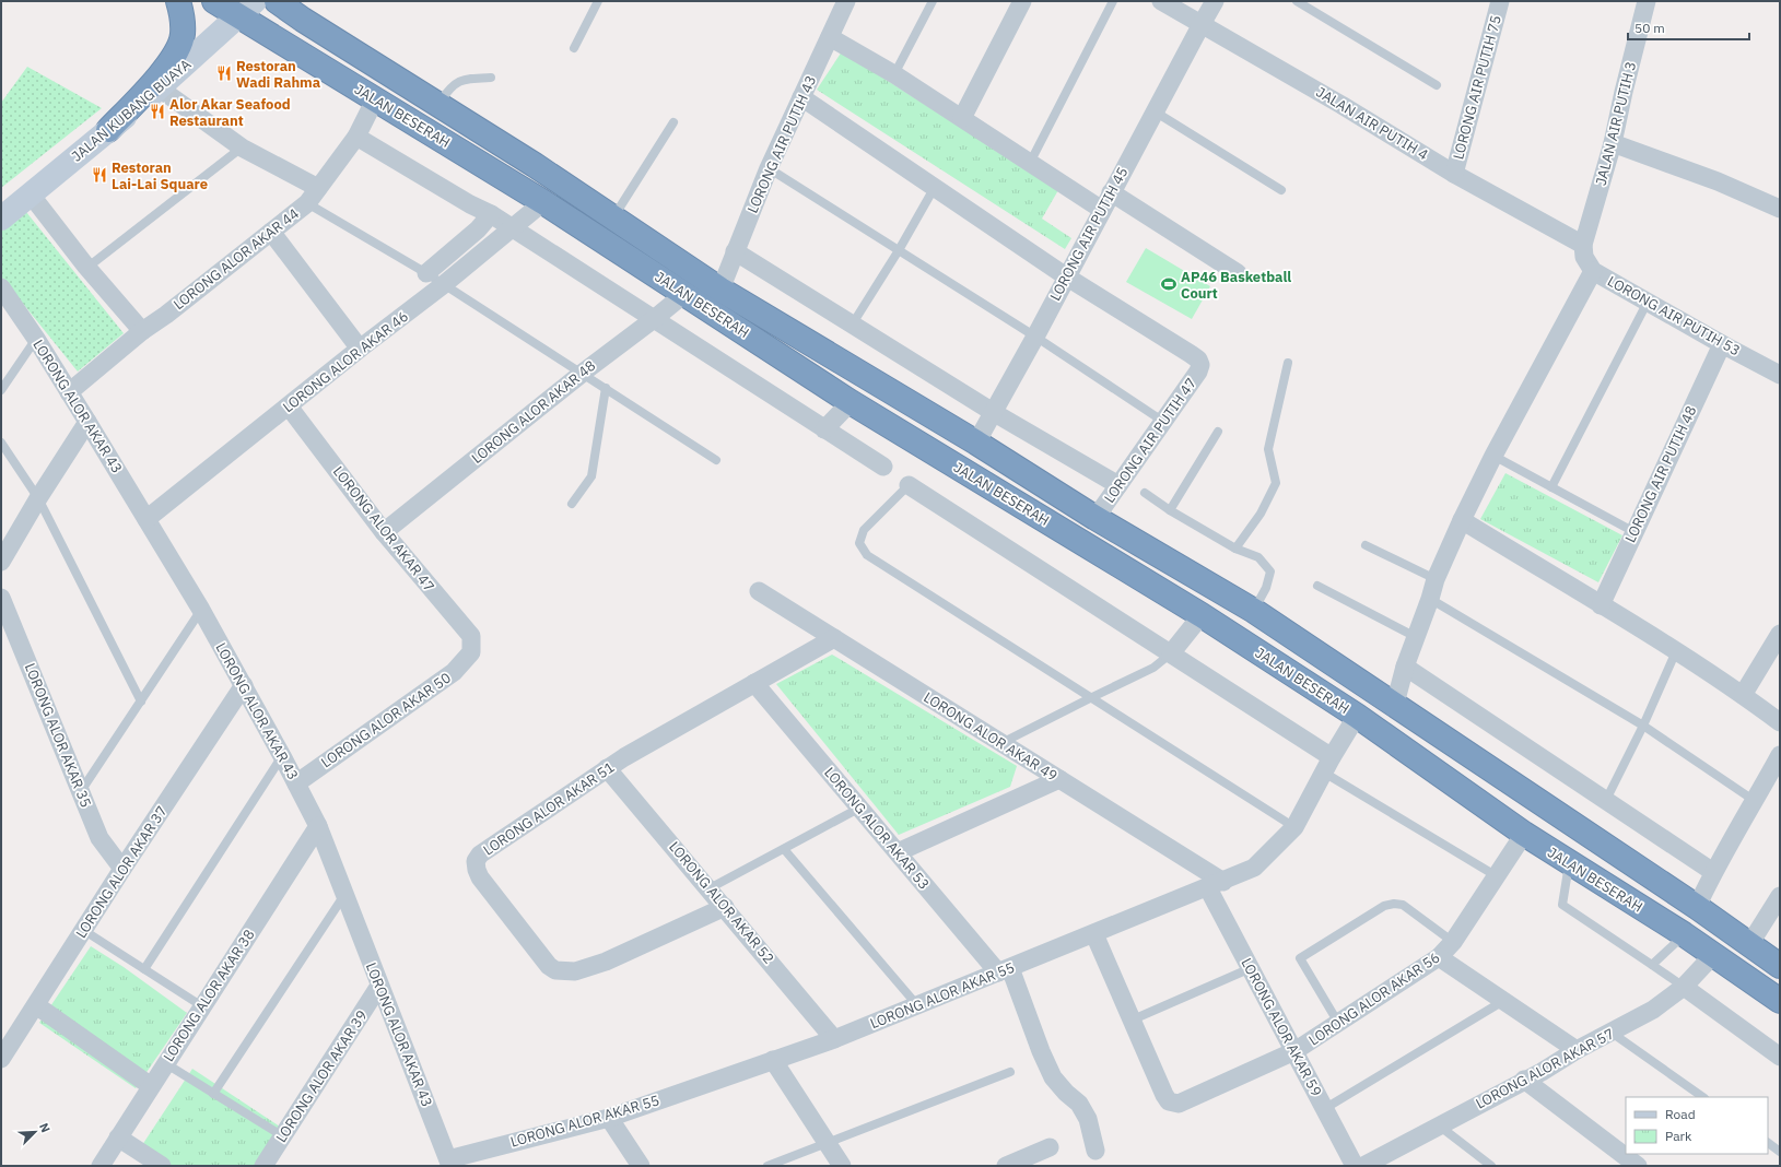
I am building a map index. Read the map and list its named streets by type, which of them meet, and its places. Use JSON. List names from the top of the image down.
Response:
{
  "streets": {
    "highway": ["JALAN BESERAH"],
    "street": [
      "LORONG AIR PUTIH 75",
      "JALAN KUBANG BUAYA",
      "JALAN AIR PUTIH 4",
      "JALAN AIR PUTIH 3",
      "LORONG AIR PUTIH 43",
      "LORONG AIR PUTIH 45",
      "LORONG ALOR AKAR 44",
      "LORONG AIR PUTIH 53",
      "LORONG ALOR AKAR 46",
      "LORONG ALOR AKAR 43",
      "LORONG ALOR AKAR 48",
      "LORONG AIR PUTIH 47",
      "LORONG AIR PUTIH 48",
      "LORONG ALOR AKAR 47",
      "LORONG ALOR AKAR 50",
      "LORONG ALOR AKAR 35",
      "LORONG ALOR AKAR 49",
      "LORONG ALOR AKAR 51",
      "LORONG ALOR AKAR 53",
      "LORONG ALOR AKAR 37",
      "LORONG ALOR AKAR 52",
      "LORONG ALOR AKAR 38",
      "LORONG ALOR AKAR 55",
      "LORONG ALOR AKAR 56",
      "LORONG ALOR AKAR 59",
      "LORONG ALOR AKAR 57",
      "LORONG ALOR AKAR 39"
    ]
  },
  "crossings": [
    ["LORONG AIR PUTIH 75", "JALAN AIR PUTIH 4"],
    ["JALAN KUBANG BUAYA", "JALAN BESERAH"],
    ["JALAN BESERAH", "LORONG AIR PUTIH 43"],
    ["JALAN BESERAH", "LORONG AIR PUTIH 45"],
    ["JALAN BESERAH", "LORONG ALOR AKAR 44"],
    ["JALAN BESERAH", "LORONG ALOR AKAR 46"],
    ["JALAN BESERAH", "LORONG ALOR AKAR 48"],
    ["JALAN BESERAH", "LORONG AIR PUTIH 47"],
    ["JALAN BESERAH", "LORONG ALOR AKAR 55"],
    ["JALAN BESERAH", "LORONG ALOR AKAR 56"],
    ["JALAN BESERAH", "LORONG ALOR AKAR 57"],
    ["JALAN AIR PUTIH 4", "JALAN AIR PUTIH 3"],
    ["JALAN AIR PUTIH 4", "LORONG AIR PUTIH 45"],
    ["JALAN AIR PUTIH 4", "LORONG AIR PUTIH 53"],
    ["JALAN AIR PUTIH 3", "LORONG AIR PUTIH 53"],
    ["LORONG AIR PUTIH 45", "LORONG AIR PUTIH 47"],
    ["LORONG ALOR AKAR 44", "LORONG ALOR AKAR 43"],
    ["LORONG AIR PUTIH 53", "LORONG AIR PUTIH 48"],
    ["LORONG ALOR AKAR 46", "LORONG ALOR AKAR 43"],
    ["LORONG ALOR AKAR 46", "LORONG ALOR AKAR 47"],
    ["LORONG ALOR AKAR 43", "LORONG ALOR AKAR 50"],
    ["LORONG ALOR AKAR 43", "LORONG ALOR AKAR 37"],
    ["LORONG ALOR AKAR 43", "LORONG ALOR AKAR 38"],
    ["LORONG ALOR AKAR 43", "LORONG ALOR AKAR 55"],
    ["LORONG ALOR AKAR 43", "LORONG ALOR AKAR 39"],
    ["LORONG ALOR AKAR 48", "LORONG ALOR AKAR 47"],
    ["LORONG ALOR AKAR 47", "LORONG ALOR AKAR 50"],
    ["LORONG ALOR AKAR 35", "LORONG ALOR AKAR 37"],
    ["LORONG ALOR AKAR 49", "LORONG ALOR AKAR 51"],
    ["LORONG ALOR AKAR 49", "LORONG ALOR AKAR 55"],
    ["LORONG ALOR AKAR 49", "LORONG ALOR AKAR 59"],
    ["LORONG ALOR AKAR 51", "LORONG ALOR AKAR 53"],
    ["LORONG ALOR AKAR 51", "LORONG ALOR AKAR 52"],
    ["LORONG ALOR AKAR 53", "LORONG ALOR AKAR 55"],
    ["LORONG ALOR AKAR 52", "LORONG ALOR AKAR 55"],
    ["LORONG ALOR AKAR 55", "LORONG ALOR AKAR 56"],
    ["LORONG ALOR AKAR 55", "LORONG ALOR AKAR 59"],
    ["LORONG ALOR AKAR 56", "LORONG ALOR AKAR 59"]
  ],
  "places": {
    "restaurant": ["Restoran Wadi Rahma", "Alor Akar Seafood Restaurant", "Restoran Lai-Lai Square"],
    "sports": ["AP46 Basketball Court"]
  },
  "legend": ["Road", "Park"],
  "scale_bar": "50 m",
  "north": "top right"
}
